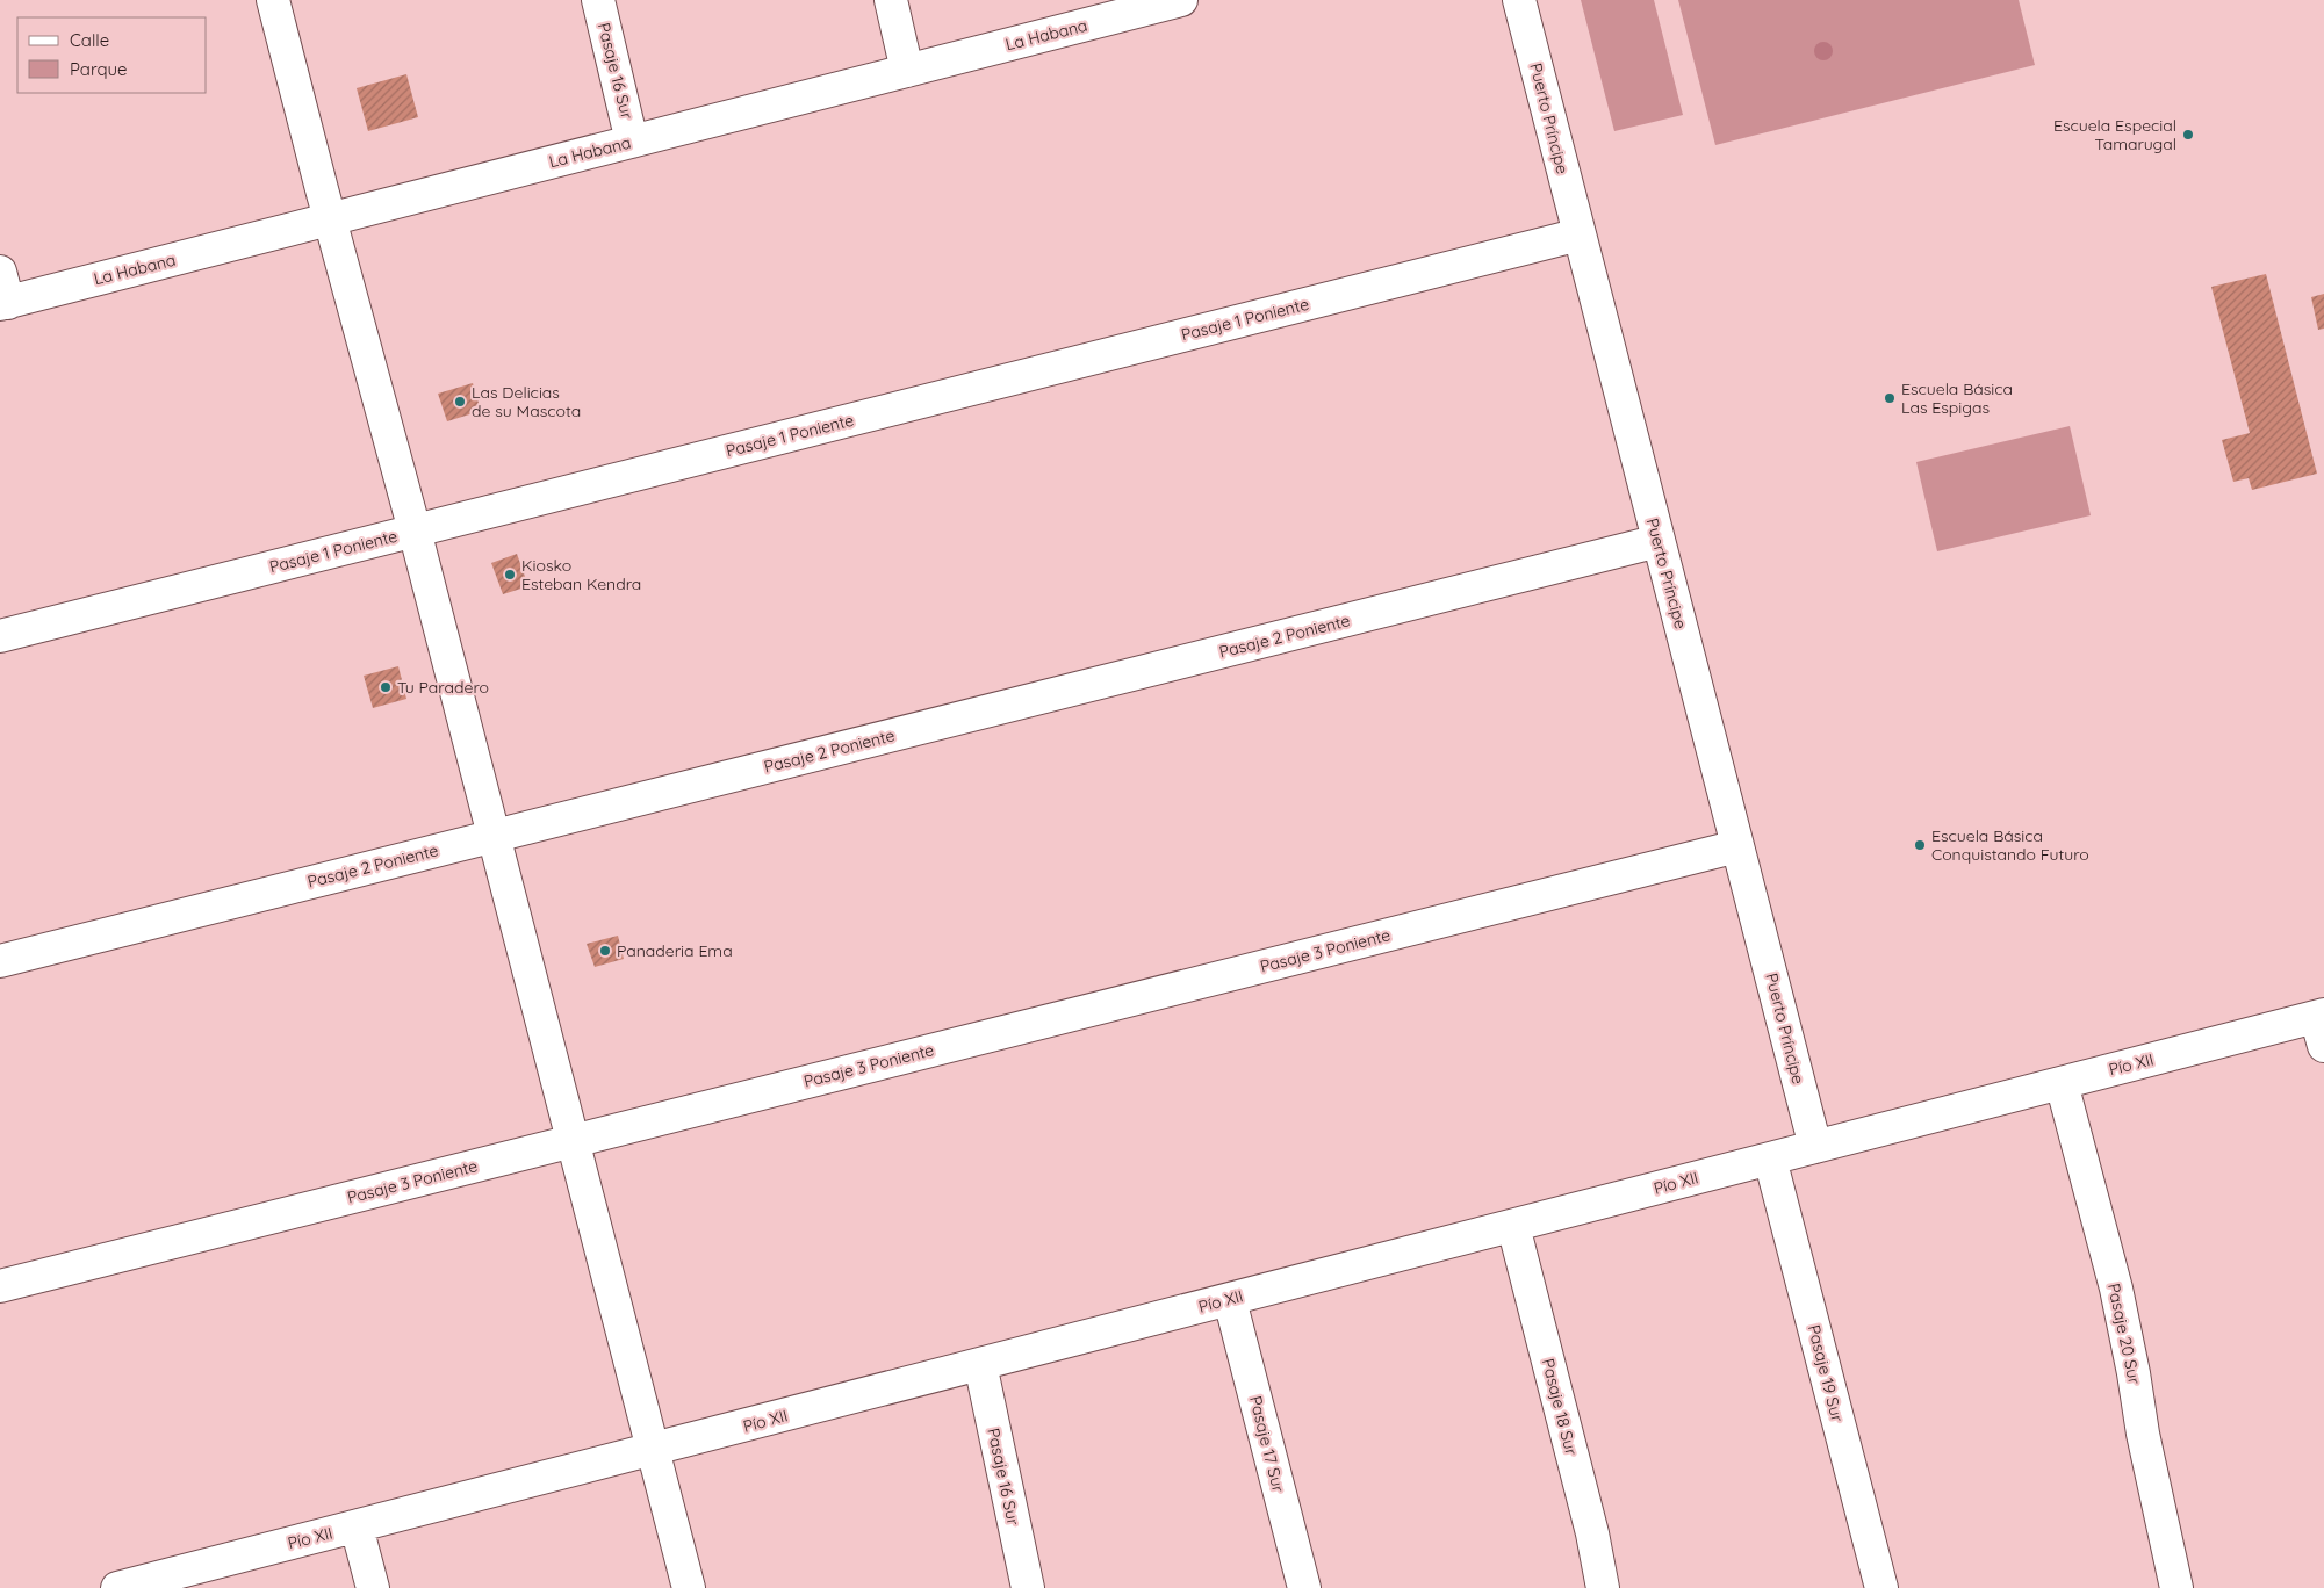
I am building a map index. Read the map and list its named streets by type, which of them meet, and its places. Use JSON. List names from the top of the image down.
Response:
{
  "streets": {
    "street": [
      "La Habana",
      "Pasaje 16 Sur",
      "Puerto Príncipe",
      "Pasaje 1 Poniente",
      "Pasaje 2 Poniente",
      "Pasaje 3 Poniente",
      "Pío XII",
      "Pasaje 20 Sur",
      "Pasaje 19 Sur",
      "Pasaje 18 Sur",
      "Pasaje 17 Sur"
    ]
  },
  "crossings": [
    ["La Habana", "Pasaje 16 Sur"],
    ["Pasaje 16 Sur", "Pío XII"],
    ["Puerto Príncipe", "Pasaje 1 Poniente"],
    ["Puerto Príncipe", "Pasaje 2 Poniente"],
    ["Puerto Príncipe", "Pasaje 3 Poniente"],
    ["Puerto Príncipe", "Pío XII"],
    ["Pío XII", "Pasaje 20 Sur"],
    ["Pío XII", "Pasaje 19 Sur"],
    ["Pío XII", "Pasaje 18 Sur"],
    ["Pío XII", "Pasaje 17 Sur"]
  ],
  "places": [
    "Escuela Especial Tamarugal",
    "Escuela Básica Las Espigas",
    "Las Delicias de su Mascota",
    "Kiosko Esteban Kendra",
    "Tu Paradero",
    "Escuela Básica Conquistando Futuro",
    "Panaderia Ema"
  ],
  "legend": ["Calle", "Parque"]
}
